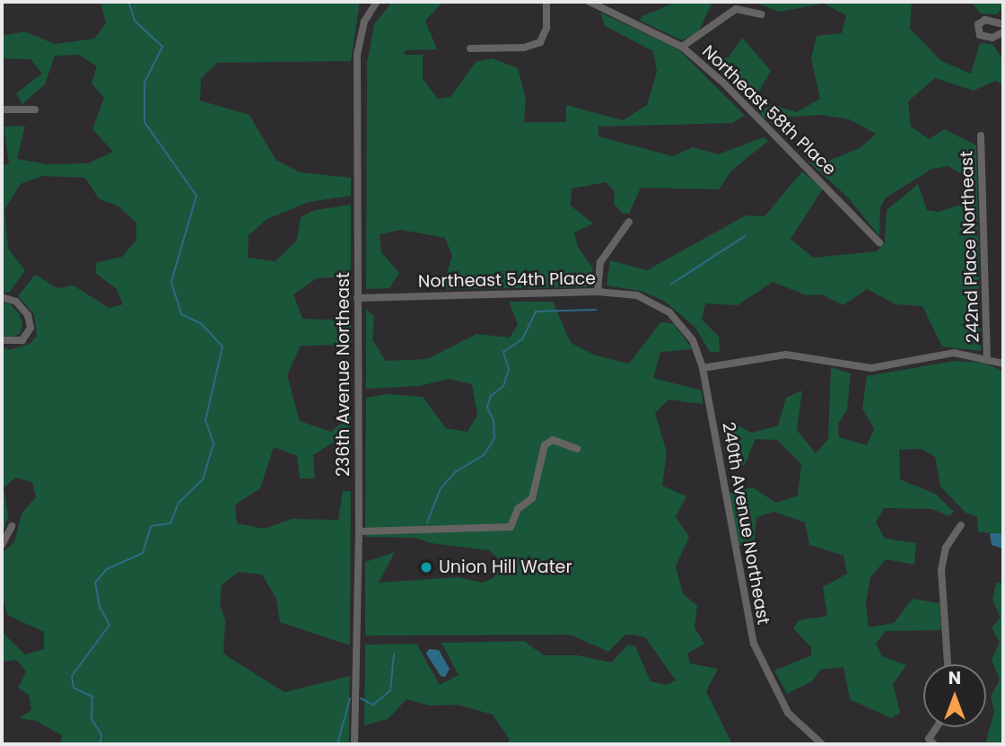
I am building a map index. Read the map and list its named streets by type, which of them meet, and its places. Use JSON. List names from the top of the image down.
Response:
{
  "streets": {
    "street": [
      "Northeast 58th Place",
      "242nd Place Northeast",
      "Northeast 54th Place",
      "236th Avenue Northeast",
      "240th Avenue Northeast"
    ]
  },
  "crossings": [
    ["Northeast 54th Place", "236th Avenue Northeast"],
    ["Northeast 54th Place", "240th Avenue Northeast"]
  ],
  "places": ["Union Hill Water"],
  "north": "top"
}
